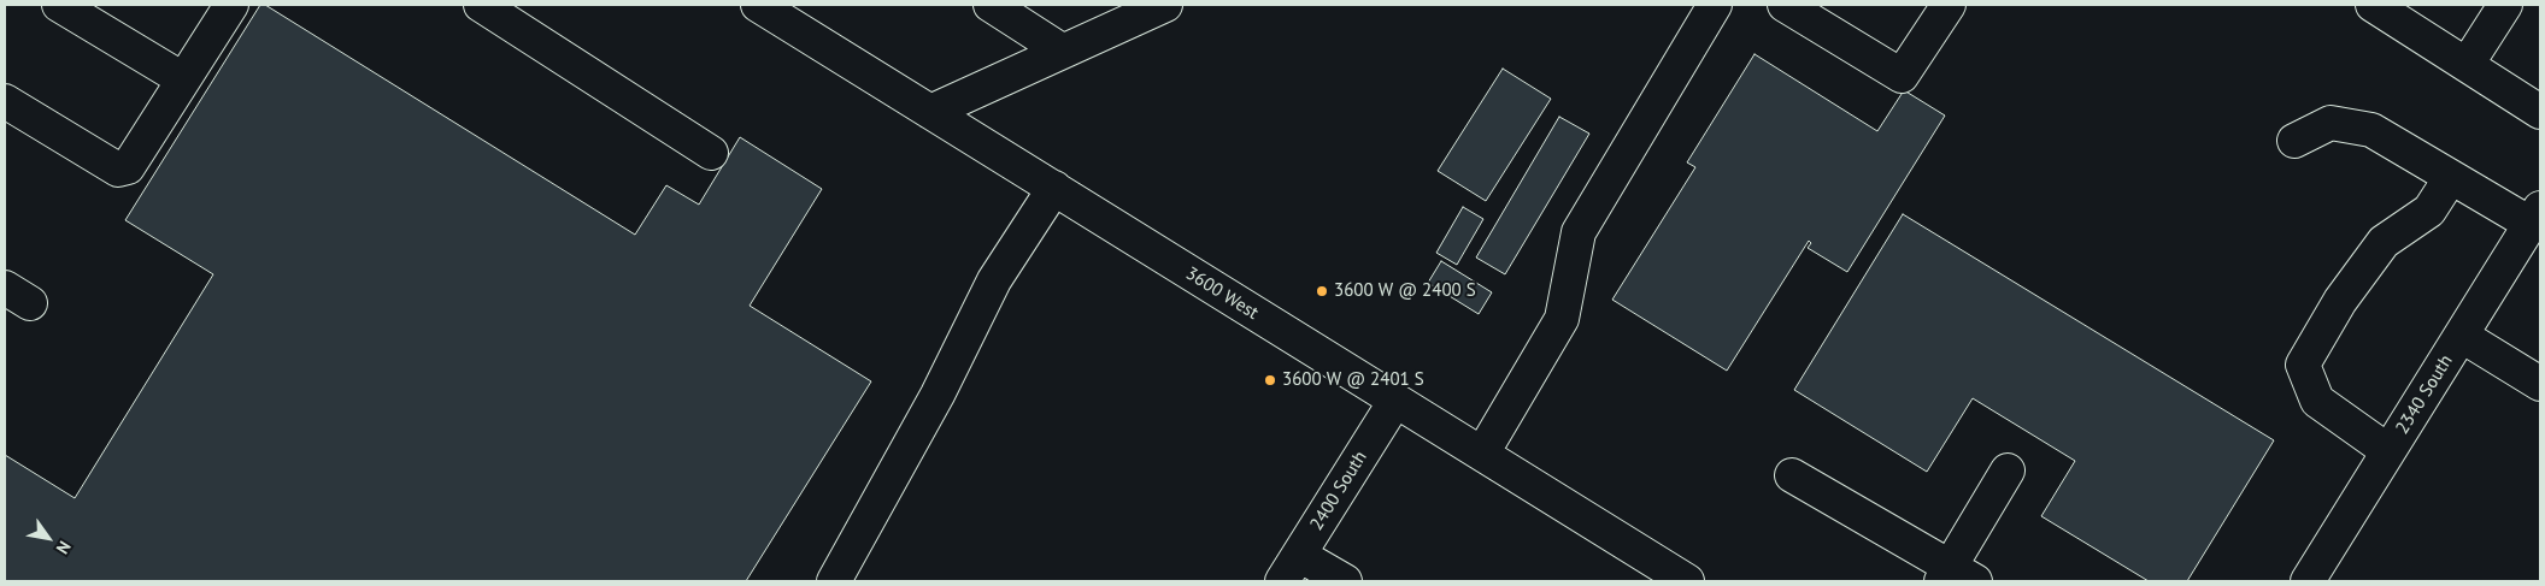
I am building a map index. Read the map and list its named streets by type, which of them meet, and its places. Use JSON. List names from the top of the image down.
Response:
{
  "streets": {
    "street": ["3600 West", "2340 South", "2400 South"]
  },
  "crossings": [
    ["3600 West", "2400 South"]
  ],
  "places": ["3600 W @ 2400 S", "3600 W @ 2401 S"],
  "north": "bottom right"
}
